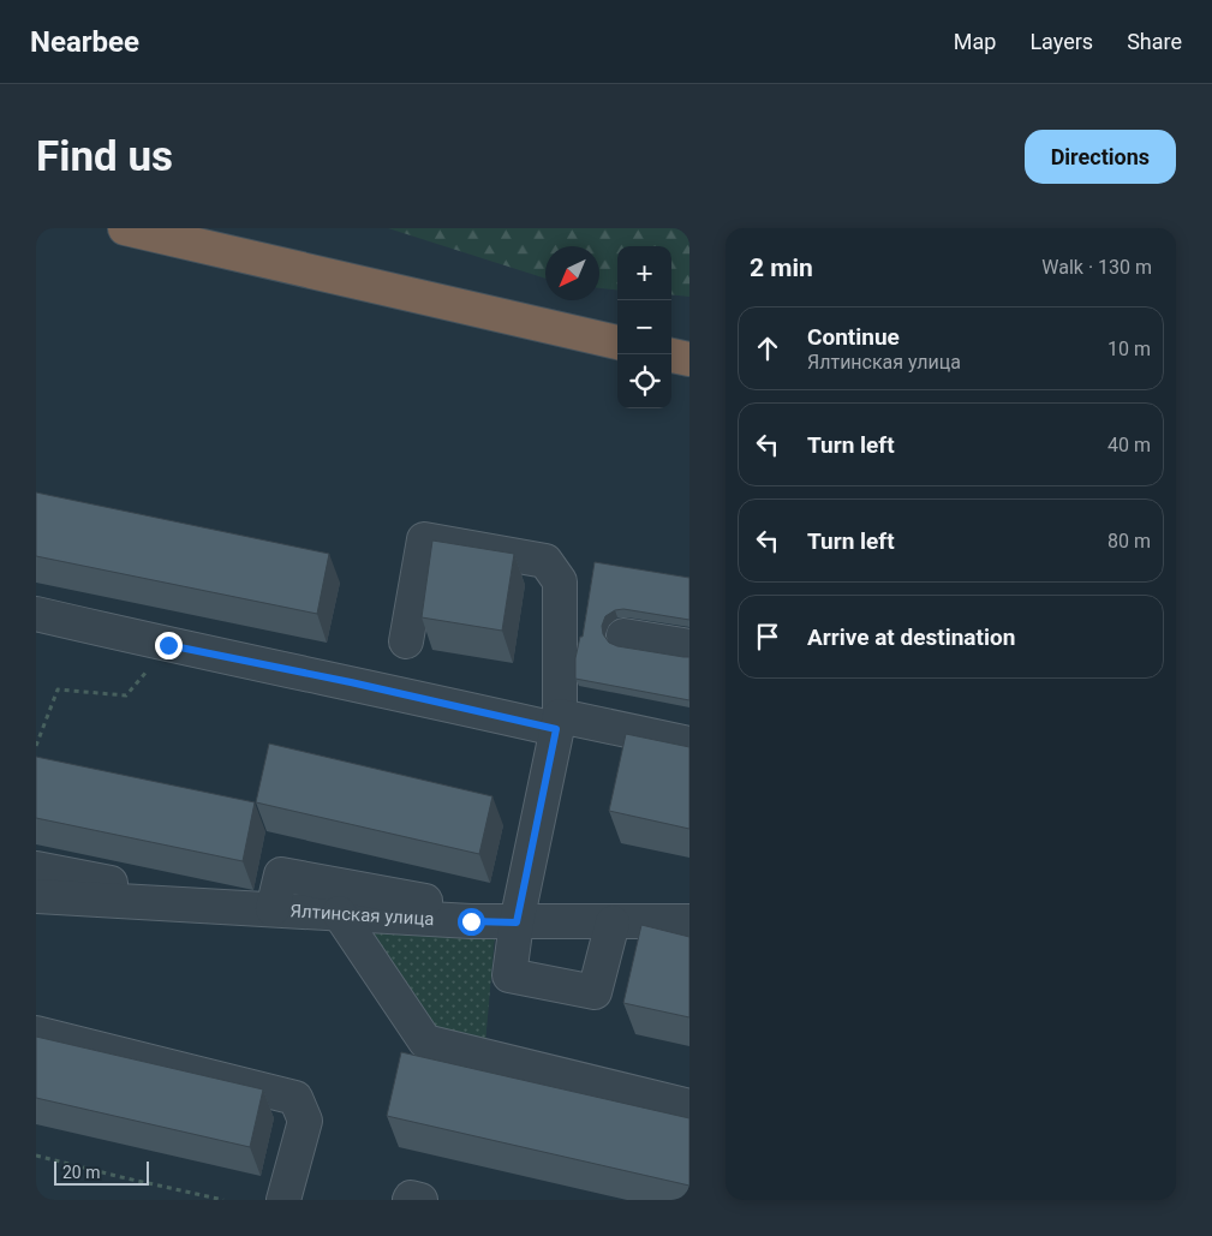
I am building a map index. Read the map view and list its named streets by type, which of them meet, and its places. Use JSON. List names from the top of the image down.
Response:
{
  "streets": {
    "lane": ["Ялтинская улица"]
  },
  "scale_bar": "20 m",
  "north": "bottom left",
  "page": {
    "header": "Nearbee",
    "nav": ["Map", "Layers", "Share"],
    "buttons": "Directions",
    "title": "Find us",
    "heading": ["2 min", "Walk · 130 m"],
    "map_buttons": ["+", "−"],
    "list": [
      ["Continue", "Ялтинская улица", "10 m"],
      ["Turn left", "40 m"],
      ["Turn left", "80 m"],
      "Arrive at destination"
    ],
    "scale": "20 m"
  }
}
